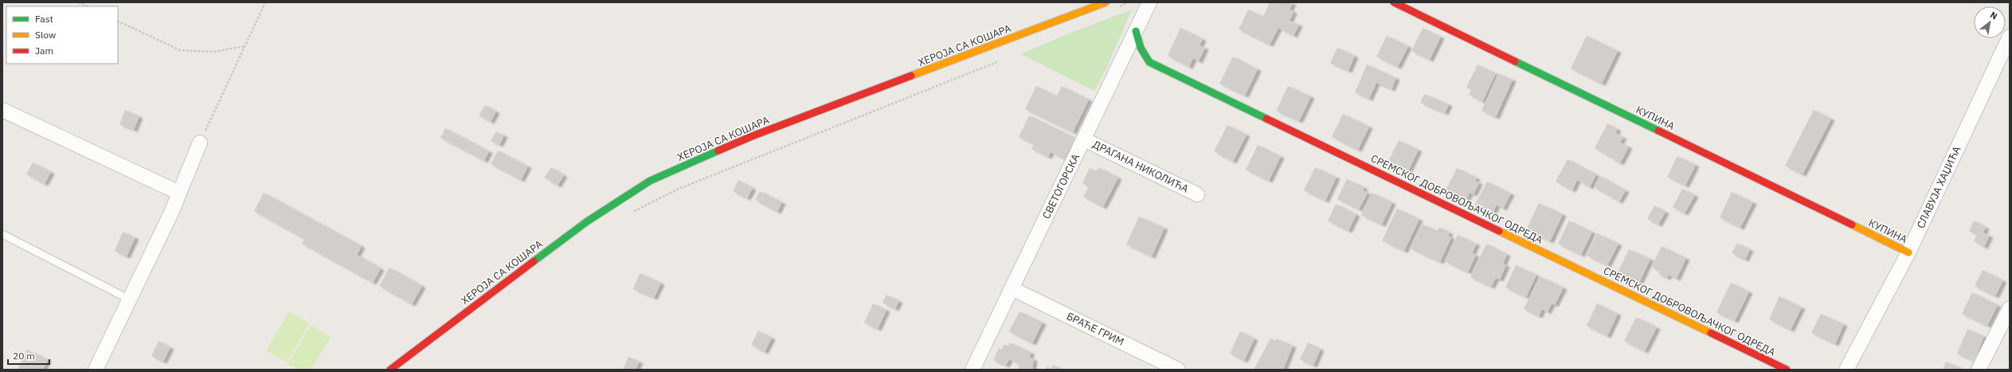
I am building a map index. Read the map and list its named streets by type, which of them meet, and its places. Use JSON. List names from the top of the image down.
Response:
{
  "streets": {
    "street": [
      "ХЕРОЈА СА КОШАРА",
      "КУПИНА",
      "ДРАГАНА НИКОЛИЋА",
      "СВЕТОГОРСКА",
      "СЛАВУЈА ХАЏИЋА",
      "СРЕМСКОГ ДОБРОВОЉАЧКОГ ОДРЕДА",
      "БРАЋЕ ГРИМ"
    ]
  },
  "crossings": [
    ["КУПИНА", "СЛАВУЈА ХАЏИЋА"],
    ["ДРАГАНА НИКОЛИЋА", "СВЕТОГОРСКА"],
    ["СВЕТОГОРСКА", "СРЕМСКОГ ДОБРОВОЉАЧКОГ ОДРЕДА"],
    ["СВЕТОГОРСКА", "БРАЋЕ ГРИМ"]
  ],
  "legend": ["Fast", "Slow", "Jam"],
  "scale_bar": "20 m",
  "north": "top right"
}
